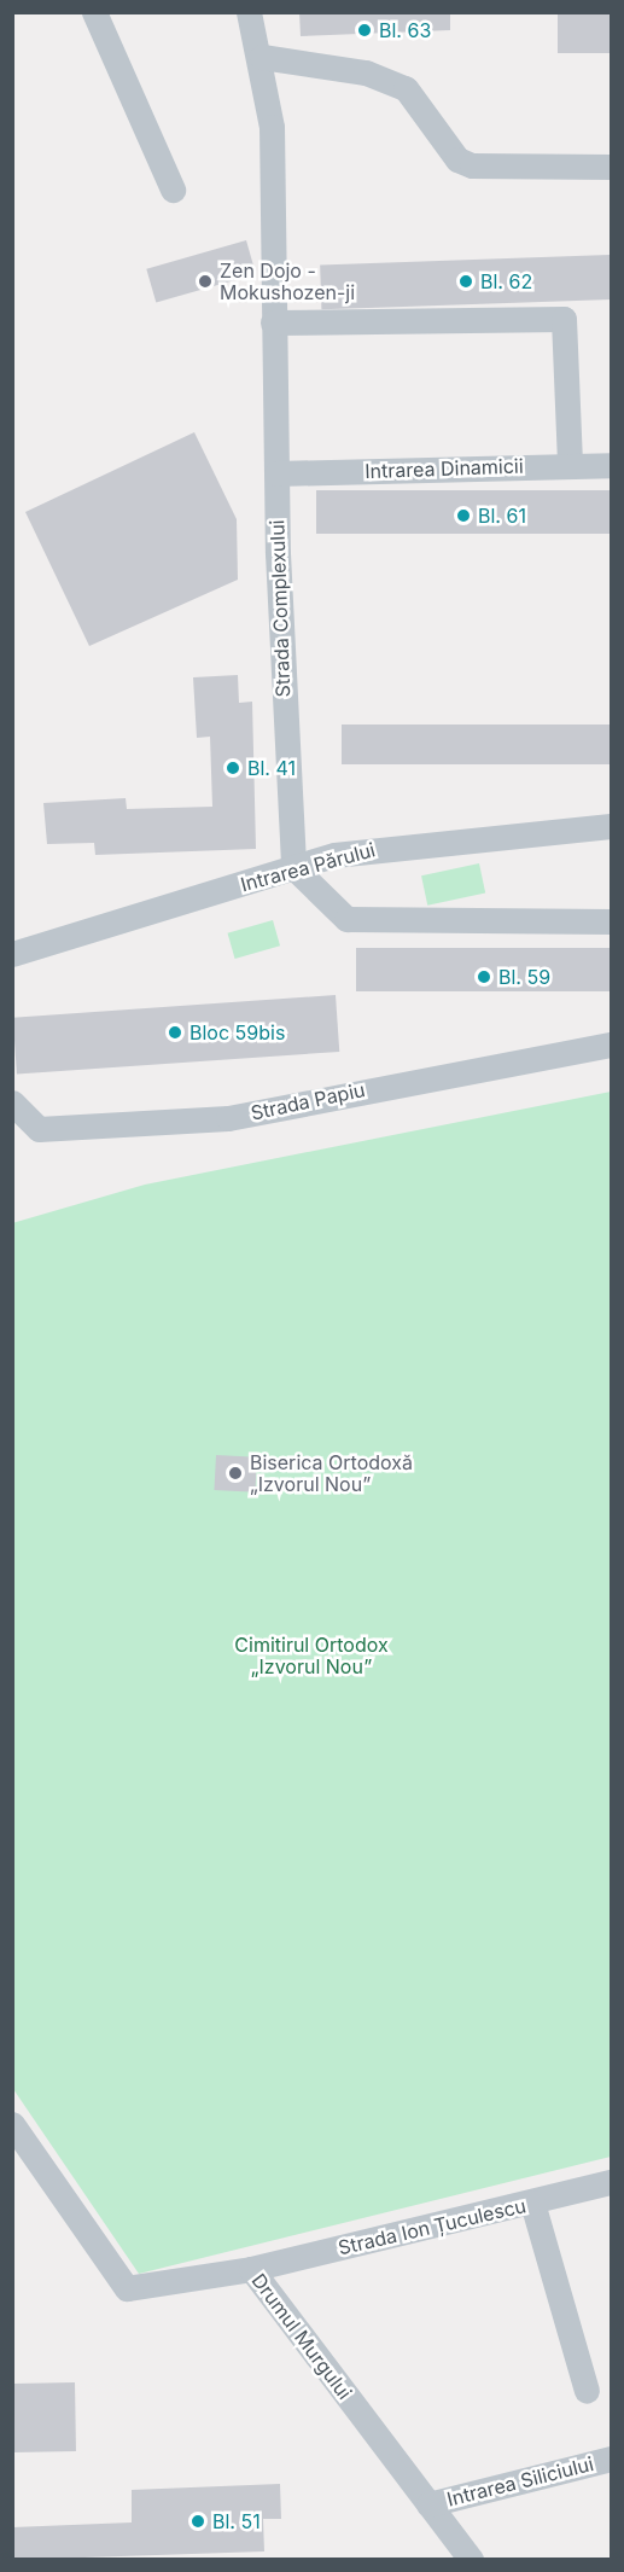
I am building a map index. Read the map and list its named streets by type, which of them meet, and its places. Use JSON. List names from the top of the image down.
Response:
{
  "streets": {
    "street": [
      "Intrarea Dinamicii",
      "Strada Complexului",
      "Intrarea Părului",
      "Strada Papiu",
      "Strada Ion Țuculescu",
      "Drumul Murgului",
      "Intrarea Siliciului"
    ]
  },
  "crossings": [
    ["Intrarea Dinamicii", "Strada Complexului"],
    ["Strada Complexului", "Intrarea Părului"],
    ["Strada Ion Țuculescu", "Drumul Murgului"],
    ["Drumul Murgului", "Intrarea Siliciului"]
  ],
  "parks": ["Cimitirul Ortodox „Izvorul Nou”"],
  "places": [
    "Bl. 63",
    "Zen Dojo - Mokushozen-ji",
    "Bl. 62",
    "Bl. 61",
    "Bl. 41",
    "Bl. 59",
    "Bloc 59bis",
    "Biserica Ortodoxă „Izvorul Nou”",
    "Bl. 51"
  ]
}
